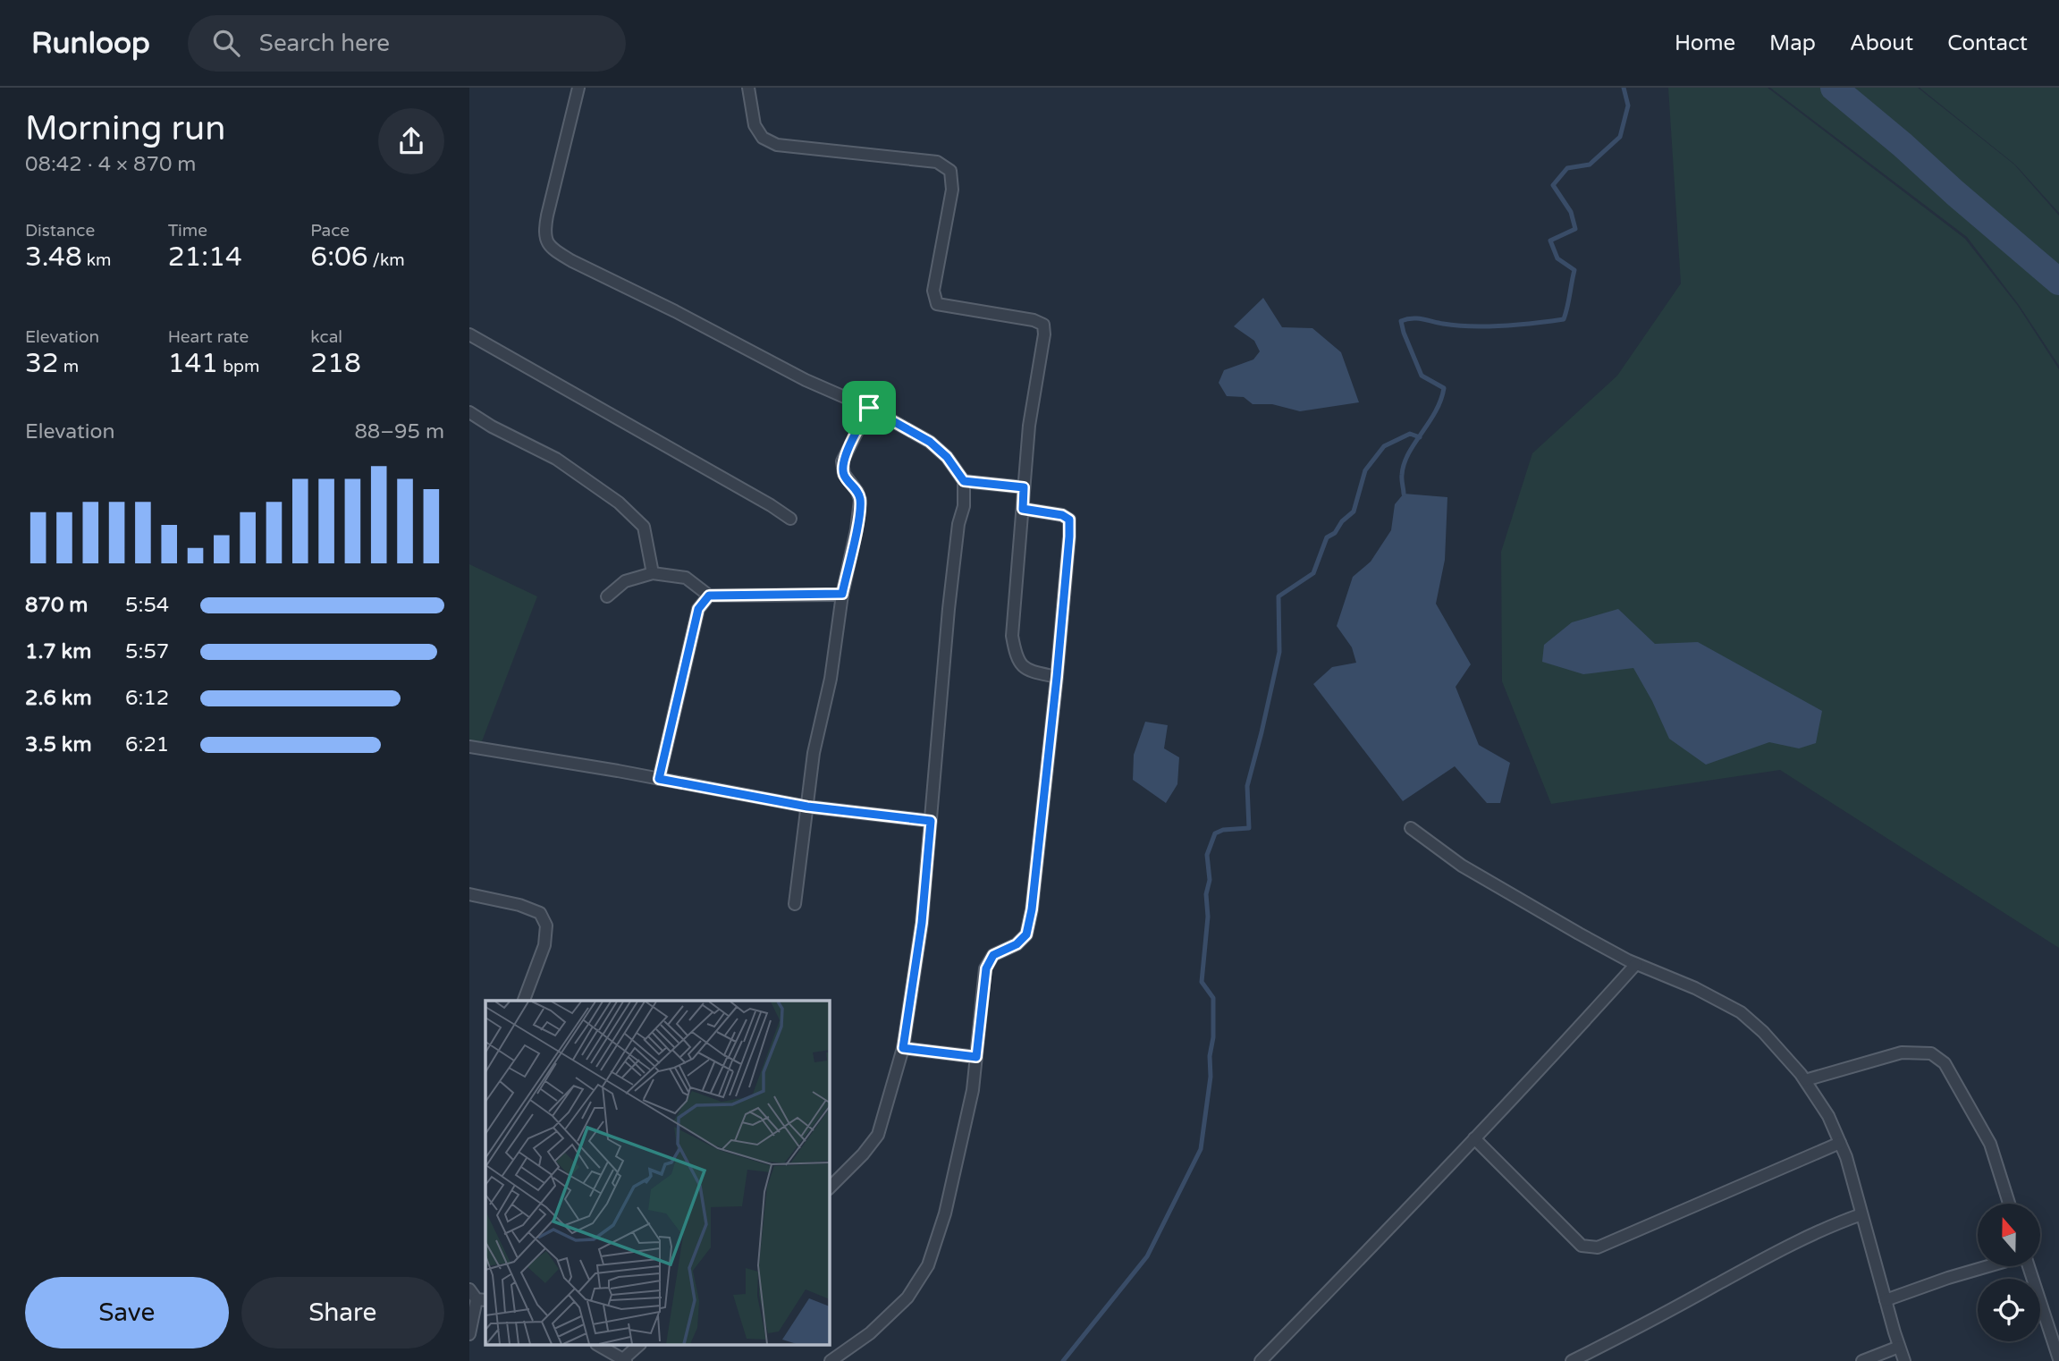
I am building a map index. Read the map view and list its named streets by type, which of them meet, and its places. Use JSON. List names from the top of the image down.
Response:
{
  "north": "top",
  "page": {
    "header": "Runloop",
    "search": "Search here",
    "nav": [
      "Home",
      "Map",
      "About",
      "Contact"
    ],
    "heading": ["Morning run", "08:42 · 4 × 870 m"],
    "stats": [
      ["Distance", "3.48 km"],
      ["Time", "21:14"],
      ["Pace", "6:06 /km"],
      ["Elevation", "32 m"],
      ["Heart rate", "141 bpm"],
      ["kcal", "218"]
    ],
    "chart": ["Elevation", "88–95 m"],
    "list": [
      {
        "name": "870 m",
        "note": "5:54"
      },
      {
        "name": "1.7 km",
        "note": "5:57"
      },
      {
        "name": "2.6 km",
        "note": "6:12"
      },
      {
        "name": "3.5 km",
        "note": "6:21"
      }
    ],
    "buttons": ["Save", "Share"]
  }
}
